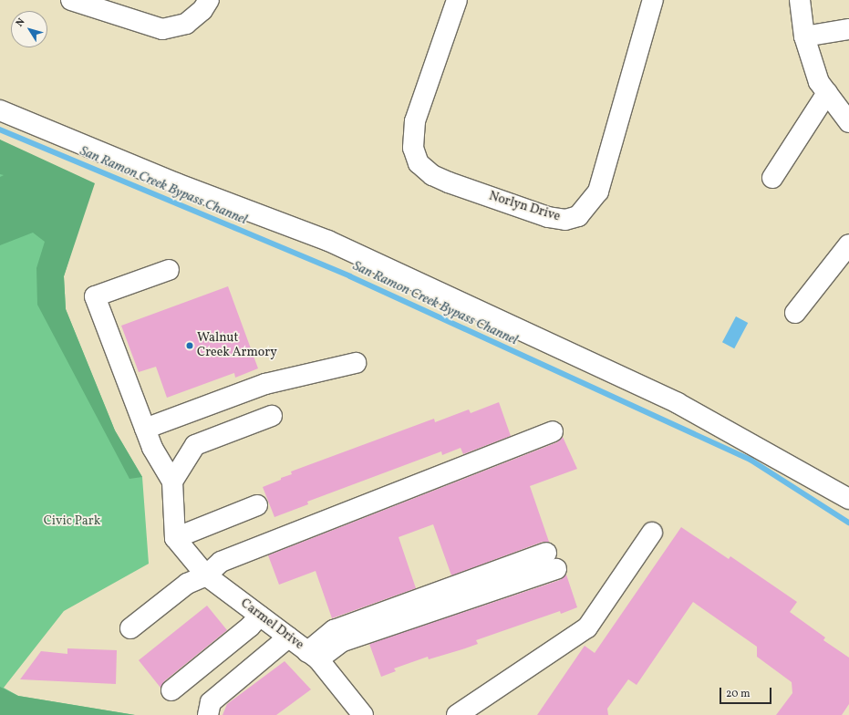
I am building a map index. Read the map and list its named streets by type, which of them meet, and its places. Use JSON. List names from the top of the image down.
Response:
{
  "streets": {
    "street": ["Norlyn Drive", "Carmel Drive"]
  },
  "water": ["San Ramon Creek Bypass Channel"],
  "parks": ["Civic Park"],
  "places": ["Walnut Creek Armory"],
  "scale_bar": "20 m",
  "north": "top left"
}
